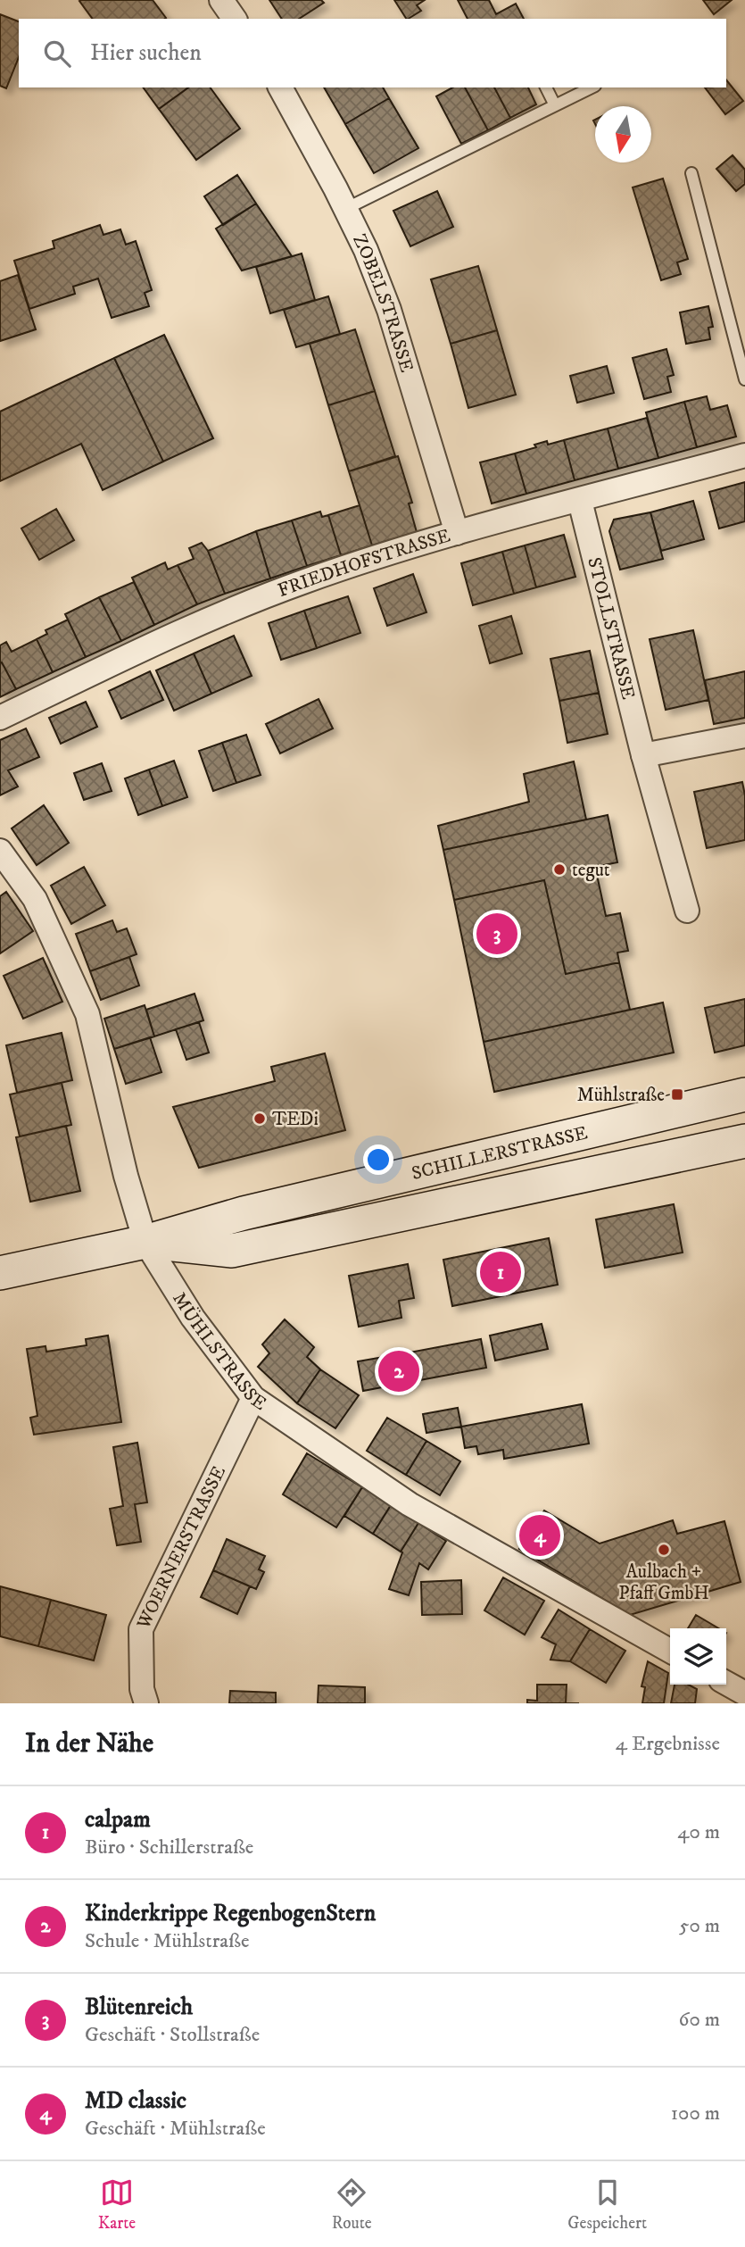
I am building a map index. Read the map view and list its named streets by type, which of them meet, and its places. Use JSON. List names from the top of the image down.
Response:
{
  "streets": {
    "main road": ["SCHILLERSTRASSE"],
    "street": [
      "ZOBELSTRASSE",
      "FRIEDHOFSTRASSE",
      "STOLLSTRASSE",
      "MÜHLSTRASSE",
      "WOERNERSTRASSE"
    ]
  },
  "crossings": [
    ["ZOBELSTRASSE", "FRIEDHOFSTRASSE"],
    ["FRIEDHOFSTRASSE", "STOLLSTRASSE"],
    ["SCHILLERSTRASSE", "MÜHLSTRASSE"],
    ["MÜHLSTRASSE", "WOERNERSTRASSE"]
  ],
  "places": {
    "other": ["tegut", "TEDi", "Aulbach + Pfaff GmbH"],
    "transit": ["Mühlstraße"]
  },
  "north": "bottom",
  "page": {
    "search": "Hier suchen",
    "pins": [
      "3",
      "1",
      "2",
      "4"
    ],
    "heading": ["In der Nähe", "4 Ergebnisse"],
    "list": [
      {
        "mark": "1",
        "name": "calpam",
        "note": "Büro · Schillerstraße",
        "value": "40 m"
      },
      {
        "mark": "2",
        "name": "Kinderkrippe RegenbogenStern",
        "note": "Schule · Mühlstraße",
        "value": "50 m"
      },
      {
        "mark": "3",
        "name": "Blütenreich",
        "note": "Geschäft · Stollstraße",
        "value": "60 m"
      },
      {
        "mark": "4",
        "name": "MD classic",
        "note": "Geschäft · Mühlstraße",
        "value": "100 m"
      }
    ],
    "nav": ["Karte", "Route", "Gespeichert"]
  }
}
